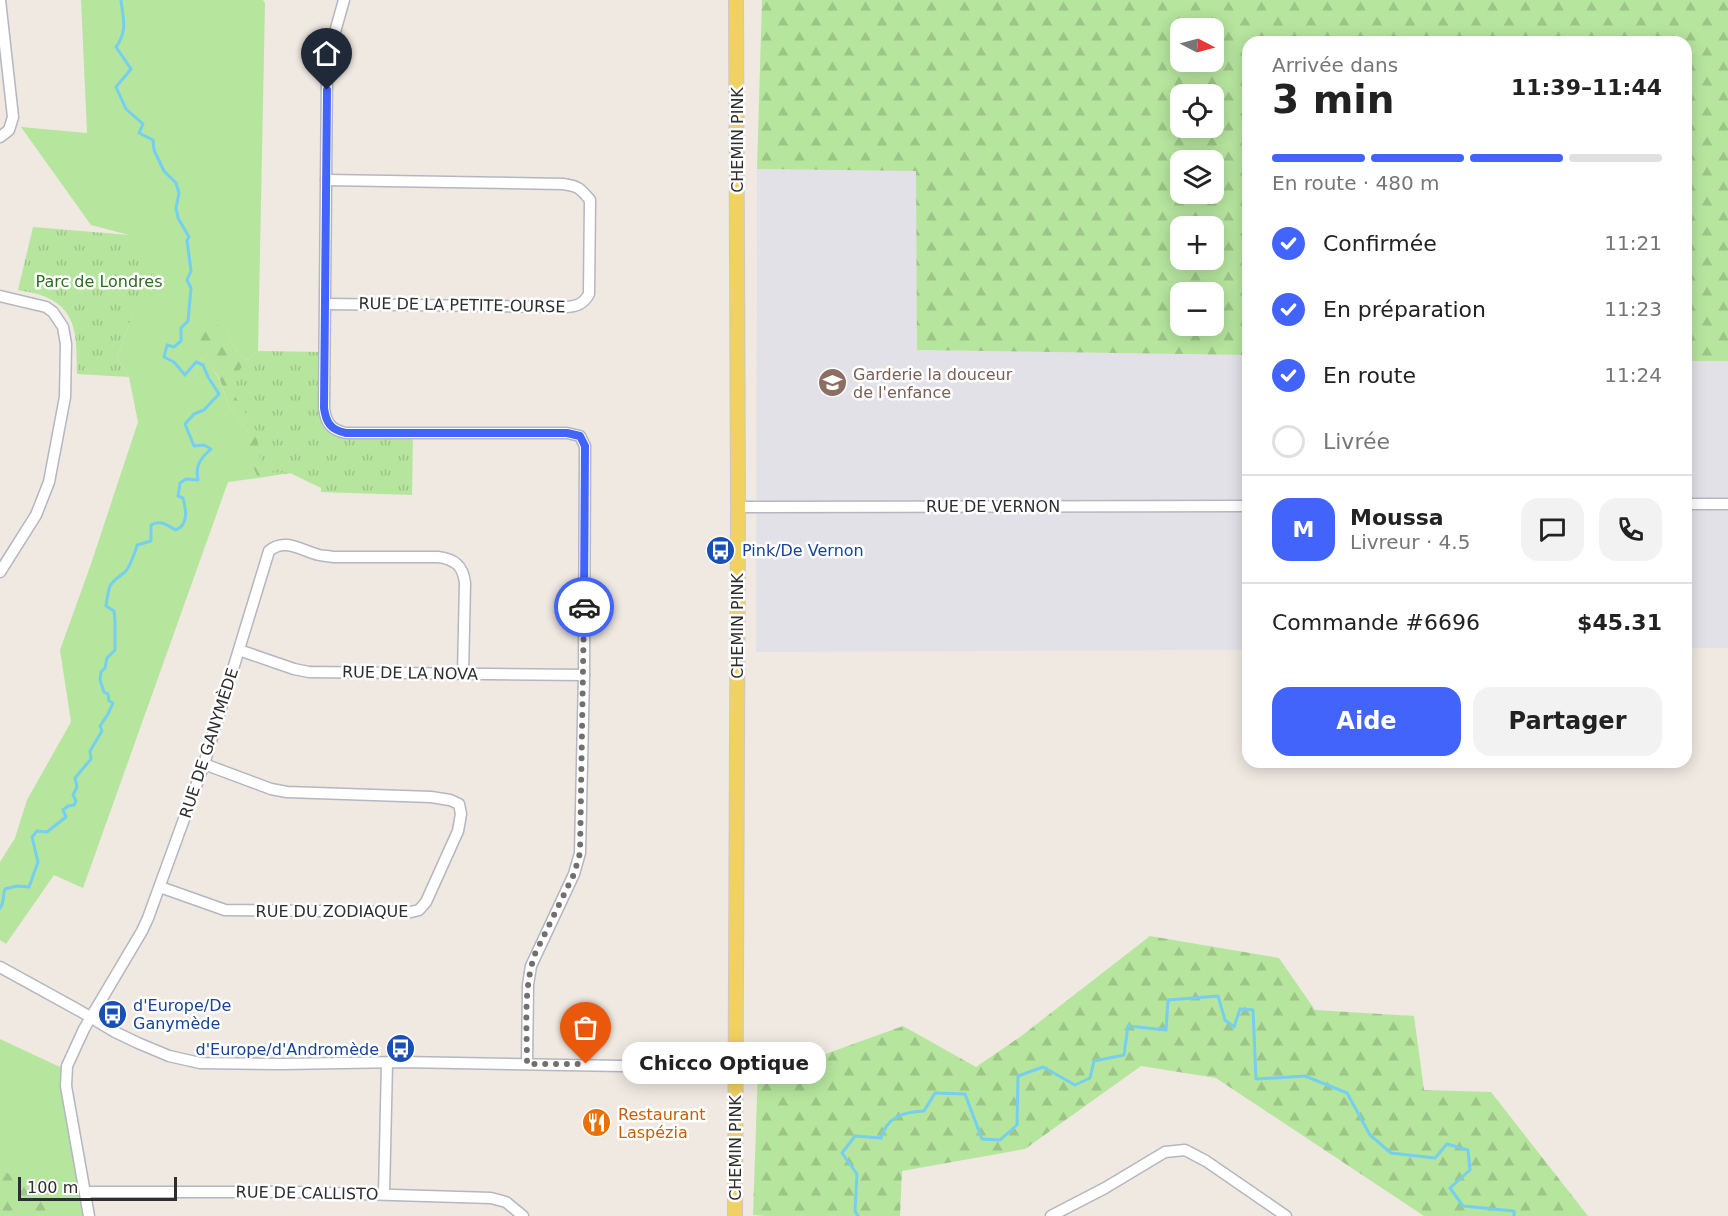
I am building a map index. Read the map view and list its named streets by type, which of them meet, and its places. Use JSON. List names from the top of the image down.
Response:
{
  "streets": {
    "main road": ["CHEMIN PINK"],
    "street": [
      "RUE DE LA PETITE-OURSE",
      "RUE DE VERNON",
      "RUE DE LA NOVA",
      "RUE DE GANYMÈDE",
      "RUE DU ZODIAQUE",
      "RUE DE CALLISTO"
    ]
  },
  "crossings": [
    ["CHEMIN PINK", "RUE DE VERNON"],
    ["RUE DE LA NOVA", "RUE DE GANYMÈDE"],
    ["RUE DE GANYMÈDE", "RUE DU ZODIAQUE"],
    ["RUE DE GANYMÈDE", "RUE DE CALLISTO"]
  ],
  "parks": ["Parc de Londres"],
  "places": {
    "school or university": ["Garderie la douceur de l'enfance"],
    "bus stop": ["Pink/De Vernon", "d'Europe/De Ganymède", "d'Europe/d'Andromède"],
    "other": ["Chicco Optique"],
    "restaurant": ["Restaurant Laspézia"]
  },
  "scale_bar": "100 m",
  "north": "right",
  "page": {
    "map_buttons": ["+", "−"],
    "heading": ["3 min", "Arrivée dans", "11:39–11:44"],
    "panel": [
      "Moussa",
      "Livreur · 4.5",
      "Commande #6696",
      "$45.31"
    ],
    "bar": "En route · 480 m",
    "list": [
      ["Confirmée", "11:21"],
      ["En préparation", "11:23"],
      ["En route", "11:24"],
      "Livrée"
    ],
    "round": "M",
    "buttons": ["Aide", "Partager"],
    "bubble": "Chicco Optique",
    "scale": "100 m"
  }
}
